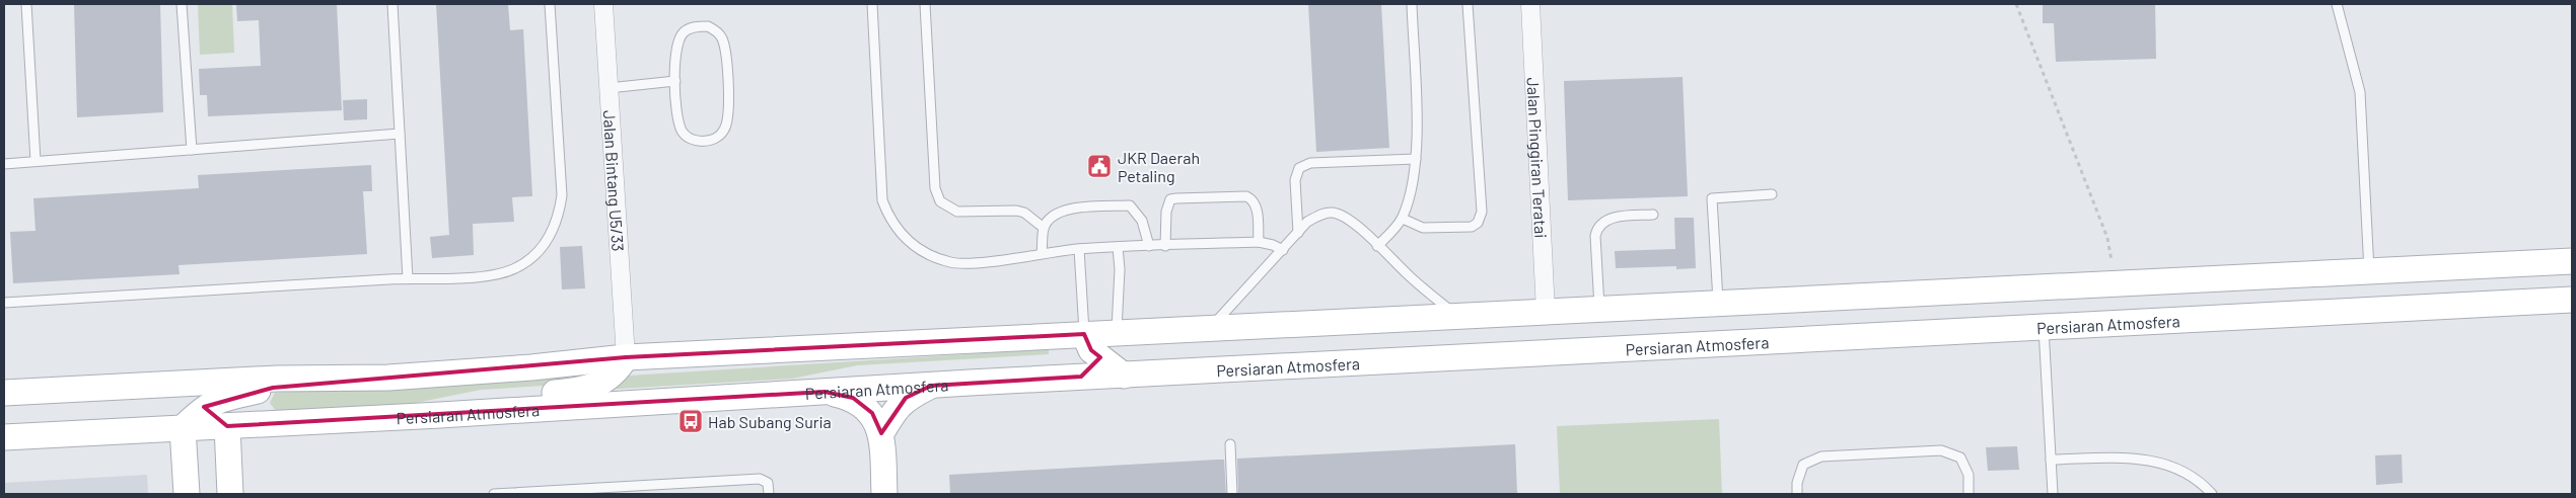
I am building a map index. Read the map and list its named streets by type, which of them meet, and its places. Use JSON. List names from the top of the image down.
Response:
{
  "streets": {
    "street": ["Jalan Pinggiran Teratai", "Jalan Bintang U5/33", "Persiaran Atmosfera"]
  },
  "places": {
    "public building": ["JKR Daerah Petaling"],
    "bus stop": ["Hab Subang Suria"]
  }
}
